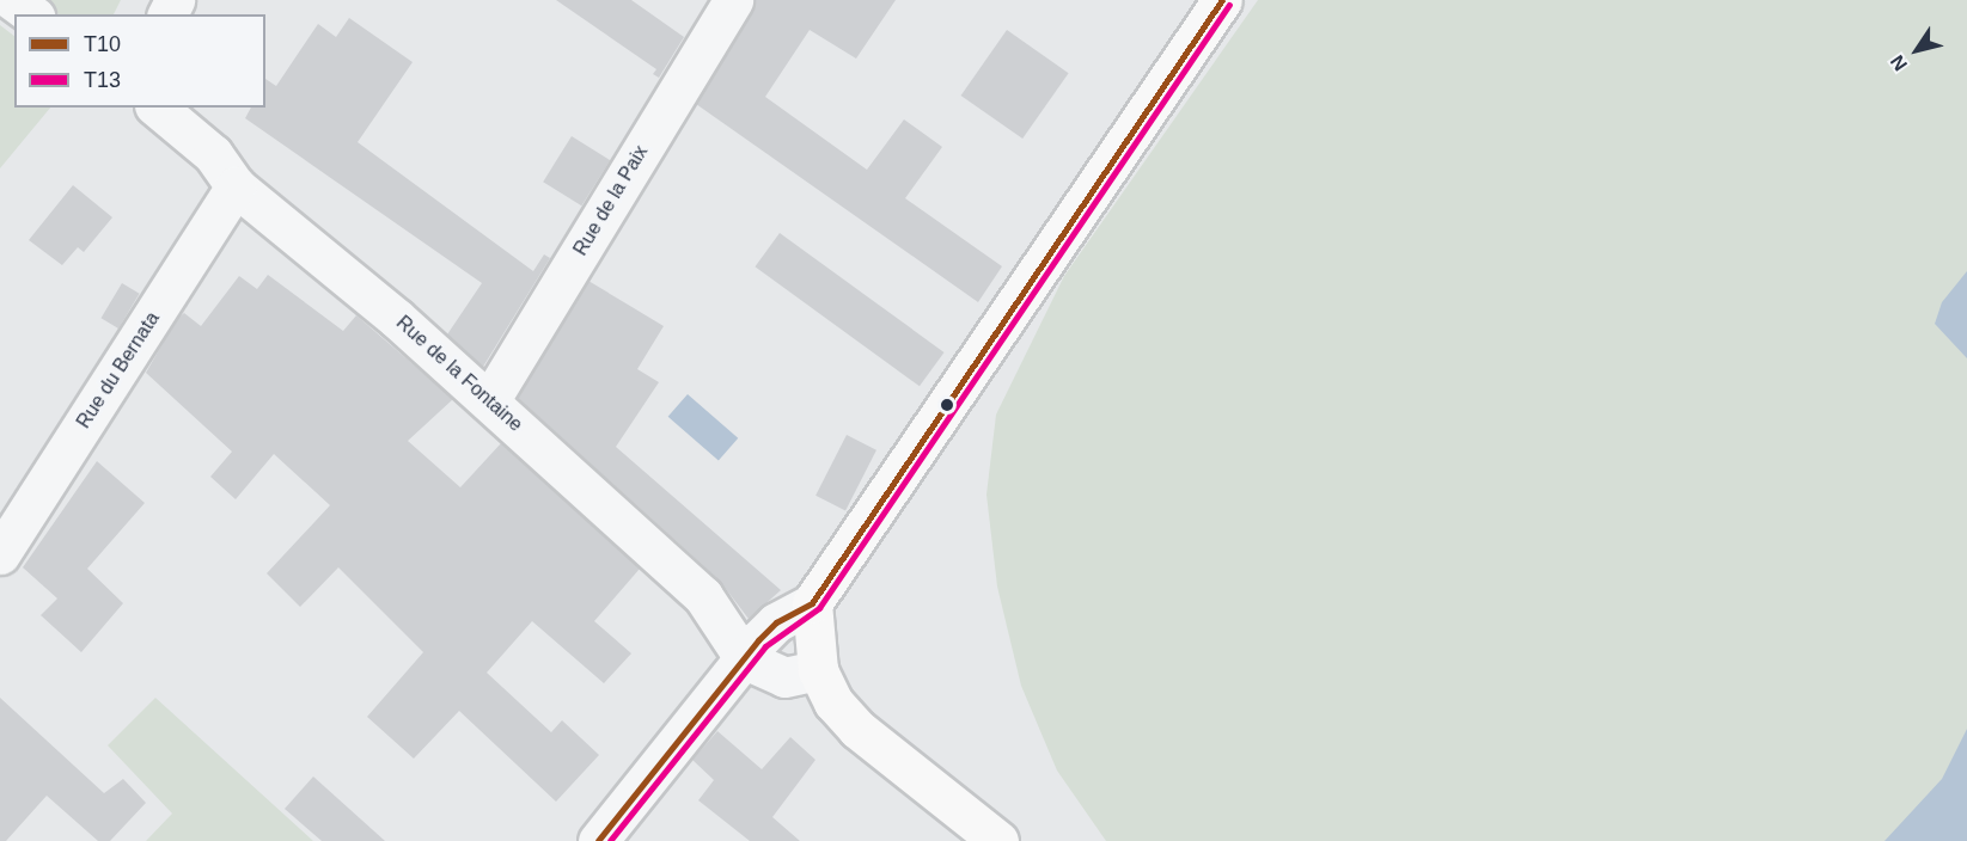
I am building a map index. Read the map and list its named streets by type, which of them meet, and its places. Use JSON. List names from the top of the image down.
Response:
{
  "streets": {
    "street": ["Rue de la Paix", "Rue du Bernata", "Rue de la Fontaine"]
  },
  "crossings": [
    ["Rue de la Paix", "Rue de la Fontaine"],
    ["Rue du Bernata", "Rue de la Fontaine"]
  ],
  "lines": ["transit line T10", "transit line T13"],
  "legend": ["T10", "T13"],
  "north": "bottom left"
}
